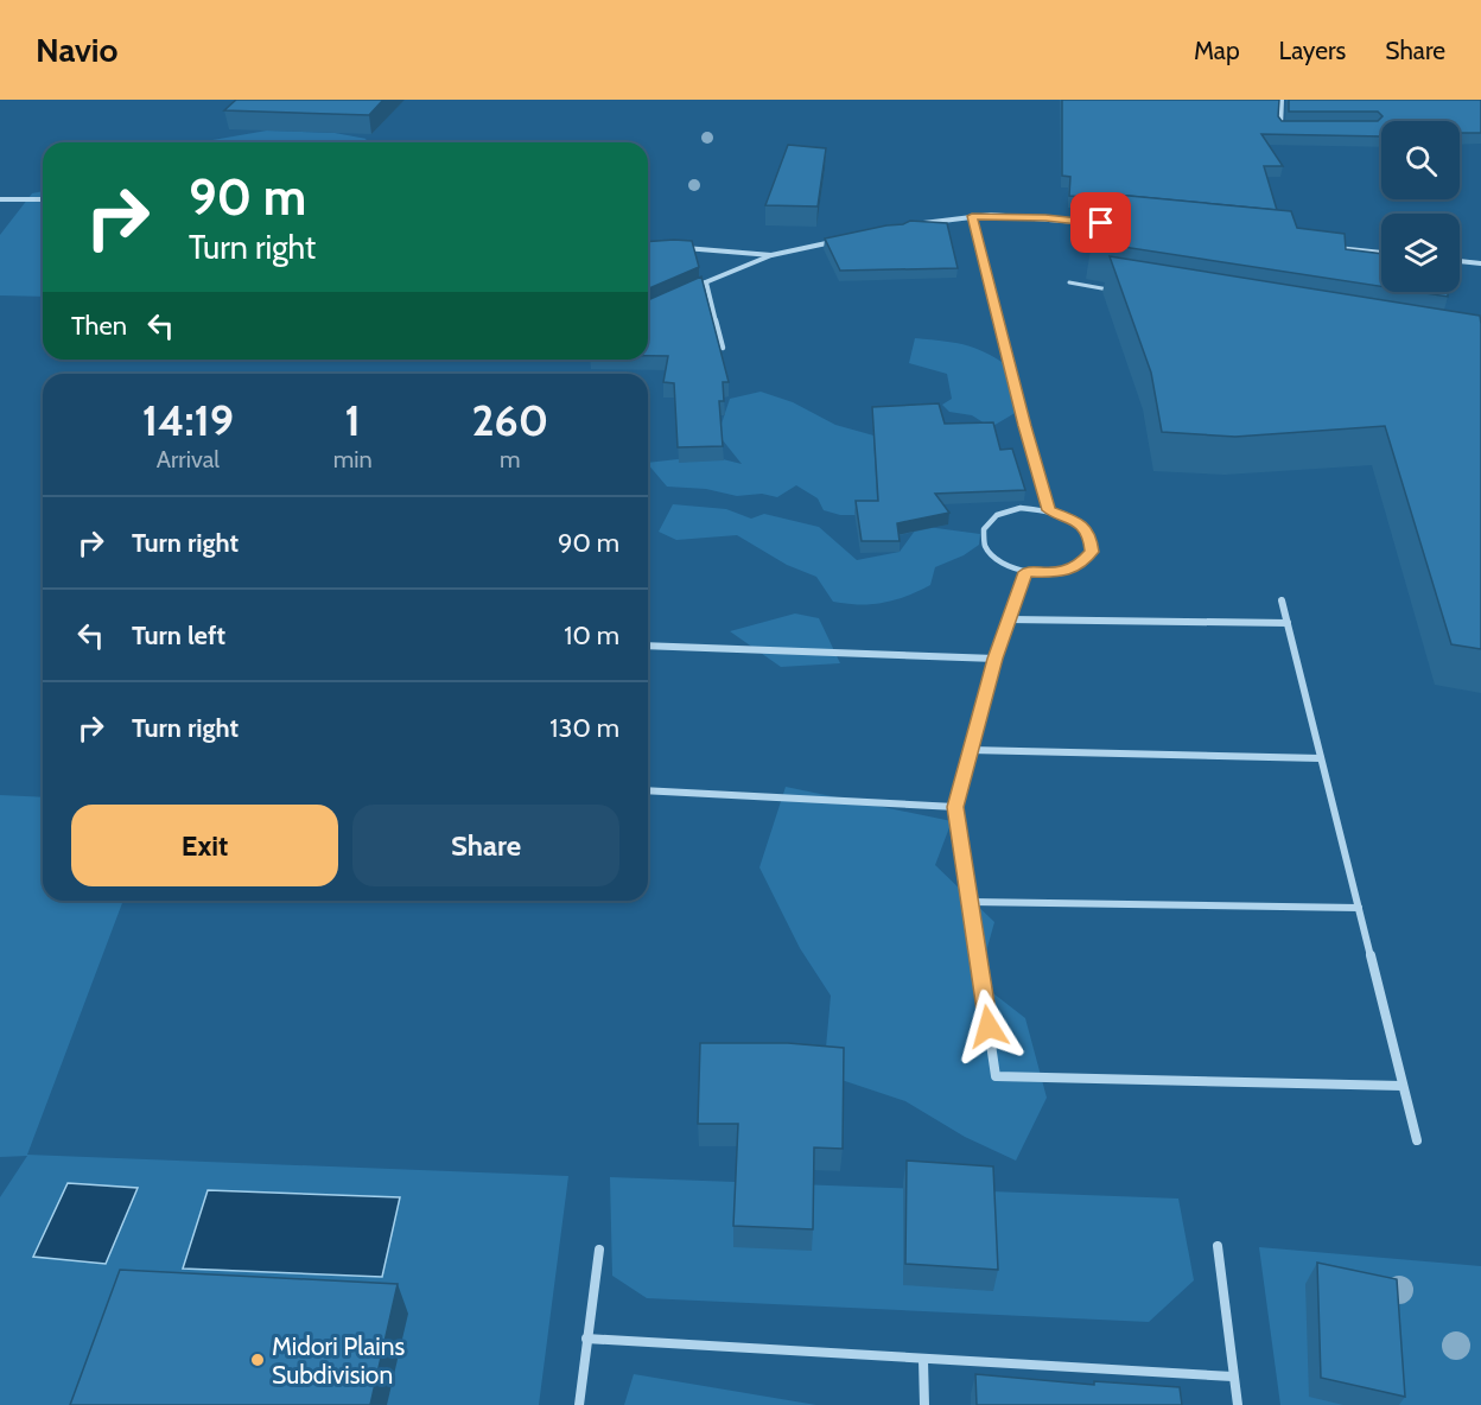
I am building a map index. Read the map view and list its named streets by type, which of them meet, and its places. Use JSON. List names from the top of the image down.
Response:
{
  "places": ["Midori Plains Subdivision"],
  "page": {
    "header": "Navio",
    "nav": ["Map", "Layers", "Share"],
    "turn": ["90 m", "Turn right"],
    "then": "Then",
    "eta": [
      "14:19",
      "Arrival",
      "1",
      "min",
      "260",
      "m"
    ],
    "list": [
      {
        "name": "Turn right",
        "value": "90 m"
      },
      {
        "name": "Turn left",
        "value": "10 m"
      },
      {
        "name": "Turn right",
        "value": "130 m"
      }
    ],
    "buttons": ["Exit", "Share"]
  }
}
